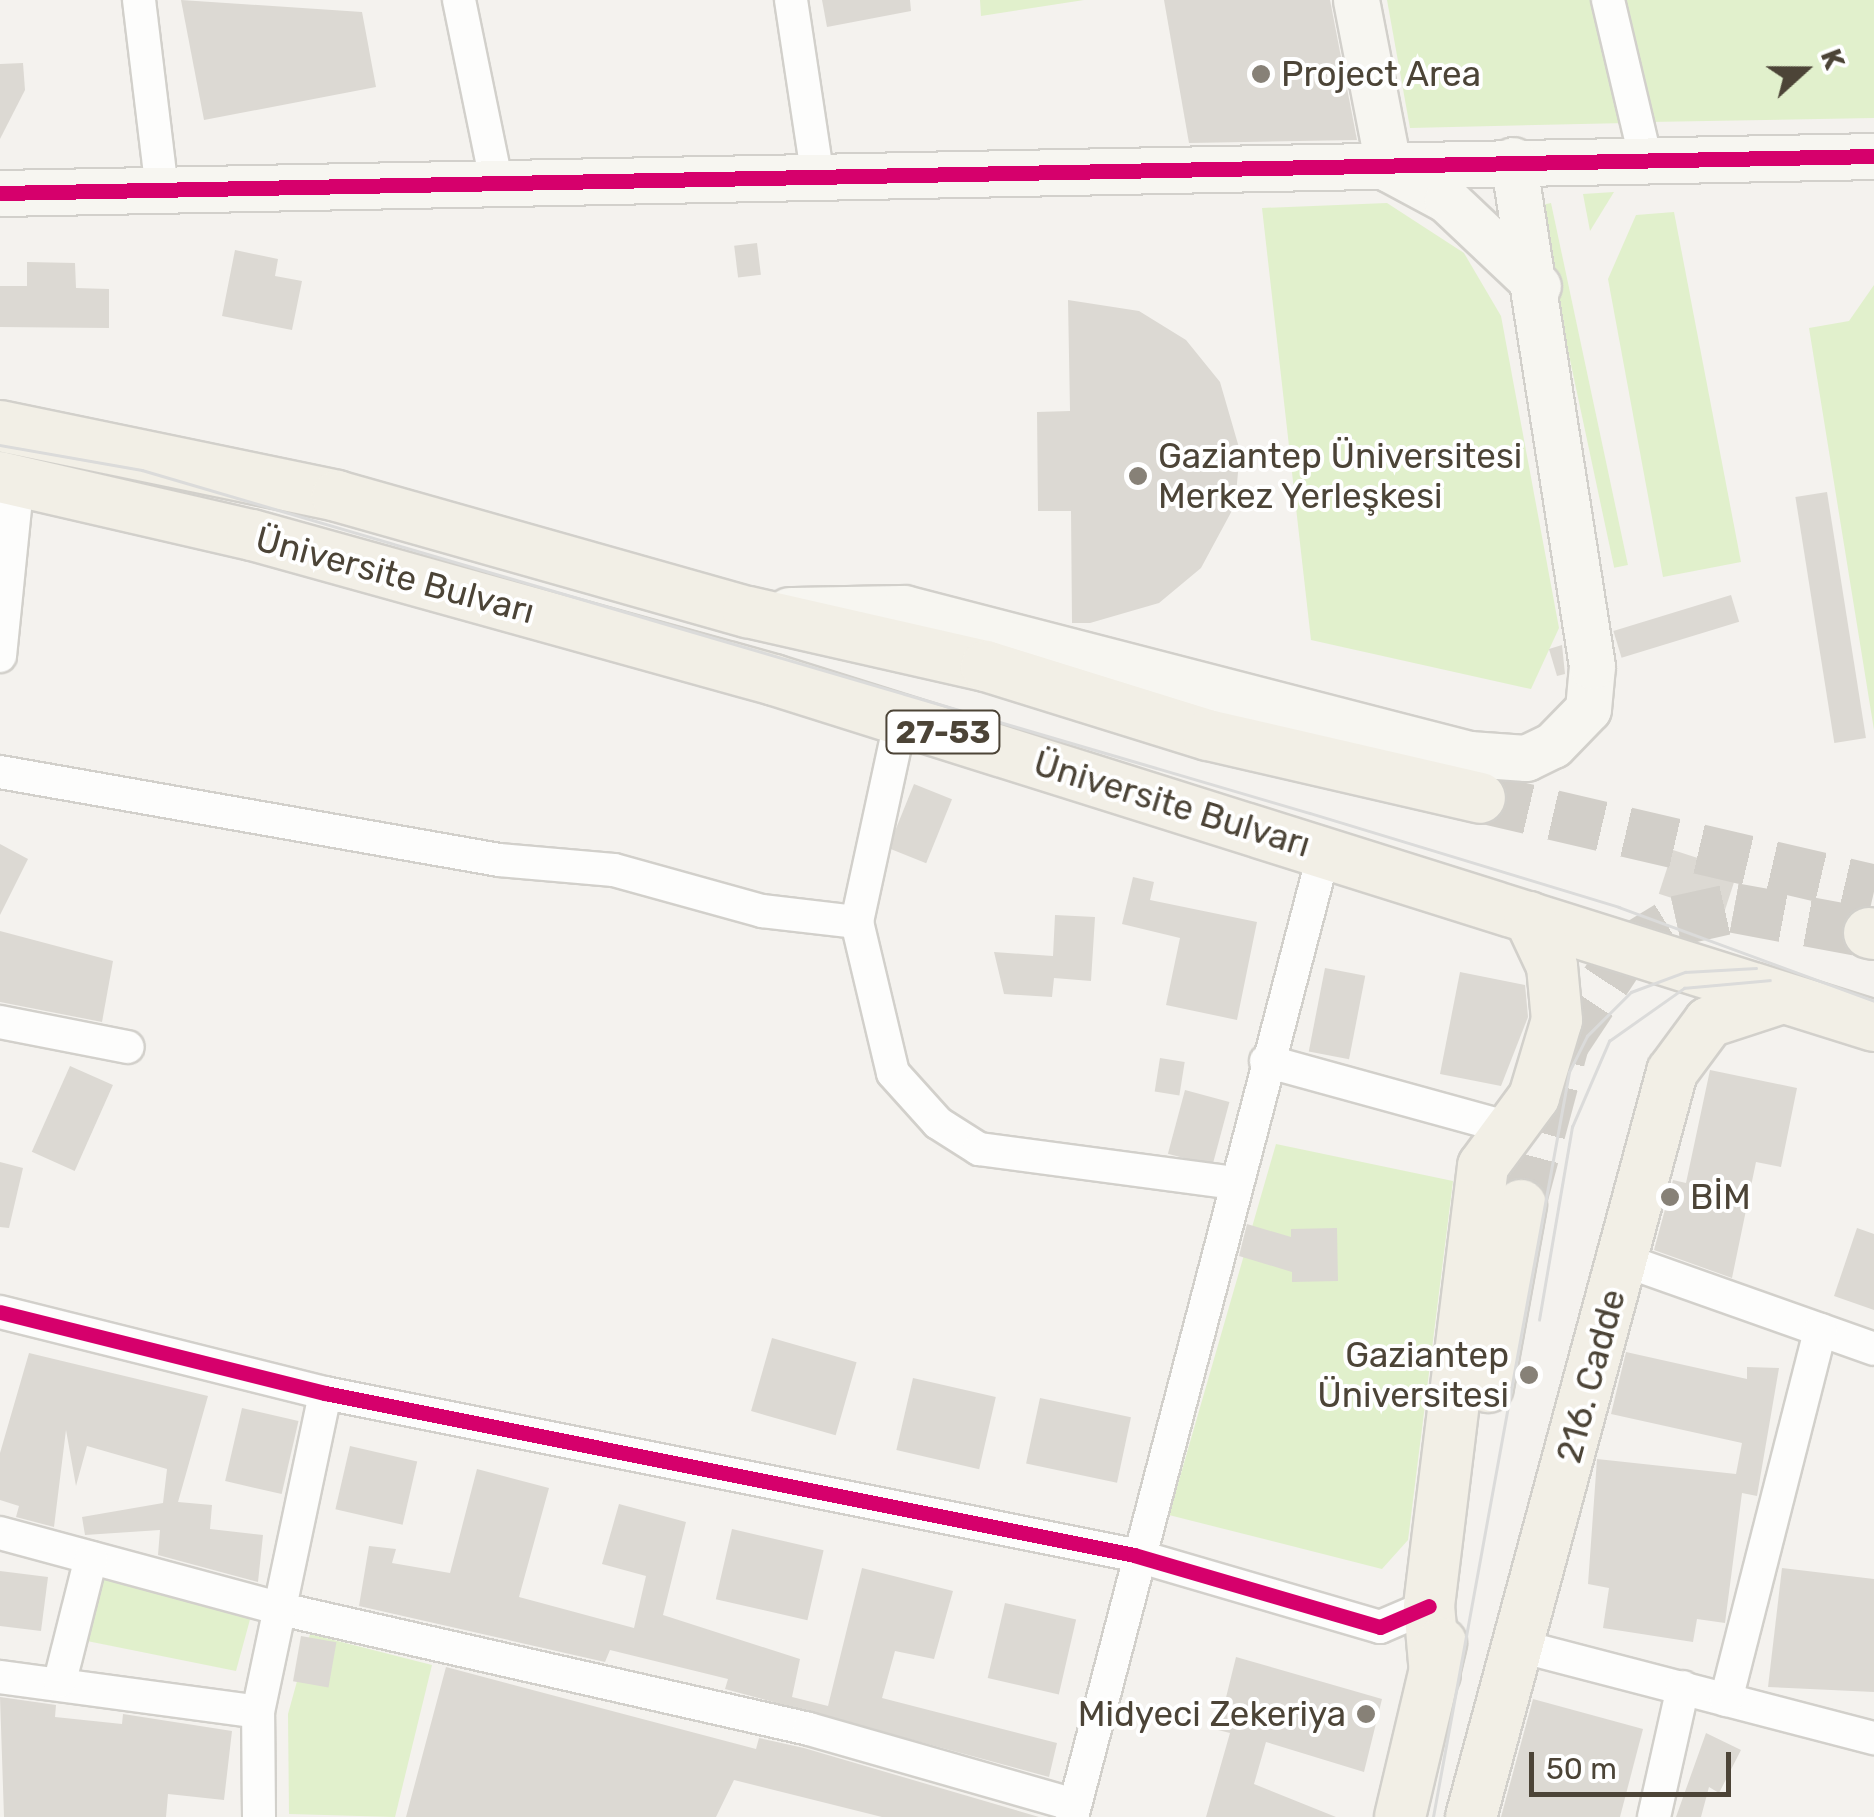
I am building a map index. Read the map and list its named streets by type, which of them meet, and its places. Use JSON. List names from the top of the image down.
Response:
{
  "streets": {
    "main road": ["Üniversite Bulvarı", "27-53", "216. Cadde"]
  },
  "crossings": [
    ["Üniversite Bulvarı", "216. Cadde"]
  ],
  "places": [
    "Project Area",
    "Gaziantep Üniversitesi Merkez Yerleşkesi",
    "BİM",
    "Gaziantep Üniversitesi",
    "Midyeci Zekeriya"
  ],
  "scale_bar": "50 m",
  "north": "right"
}
